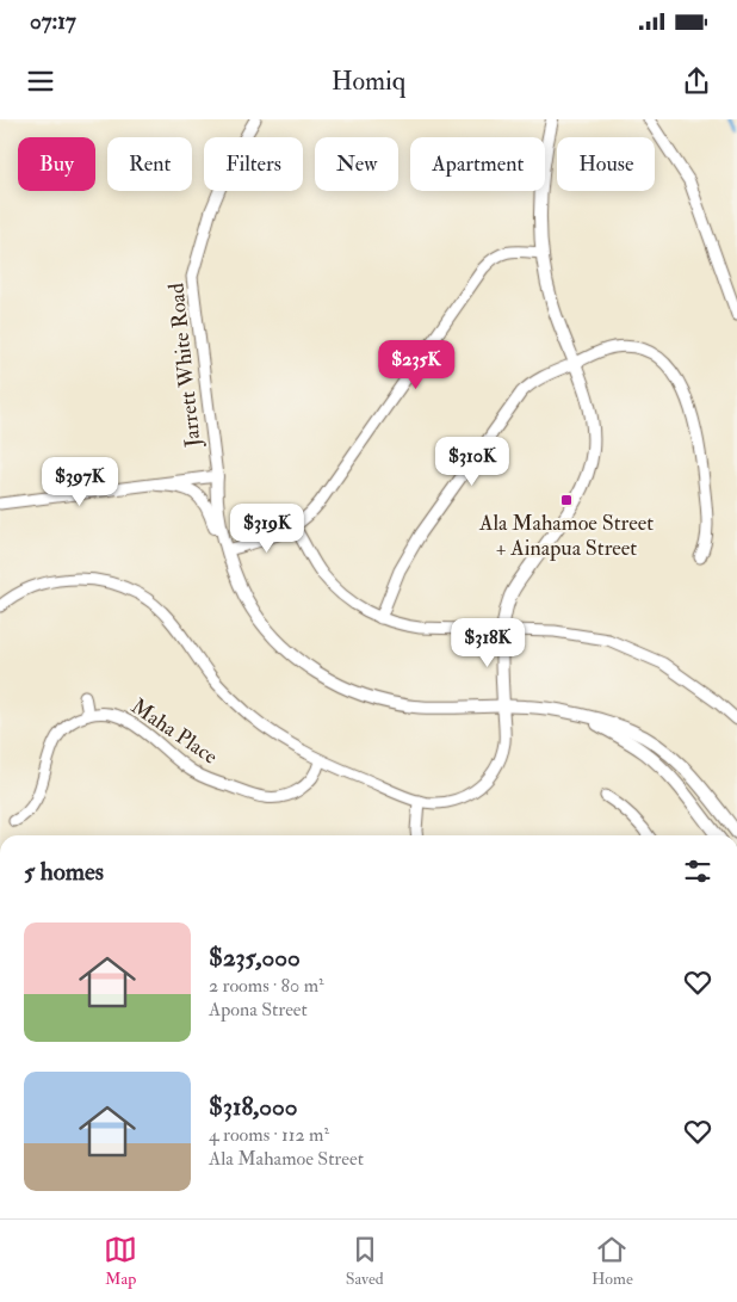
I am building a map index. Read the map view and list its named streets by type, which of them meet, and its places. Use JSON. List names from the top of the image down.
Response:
{
  "streets": {
    "street": ["Jarrett White Road", "Maha Place"]
  },
  "places": {
    "transit": ["Ala Mahamoe Street + Ainapua Street"]
  },
  "page": {
    "status": "07:17",
    "header": "Homiq",
    "chip": [
      "Buy",
      "Rent",
      "Filters",
      "New",
      "Apartment",
      "House"
    ],
    "price": [
      "$235K",
      "$310K",
      "$397K",
      "$319K",
      "$318K"
    ],
    "heading": "5 homes",
    "list": [
      {
        "name": "$235,000",
        "note": "2 rooms · 80 m² · Apona Street"
      },
      {
        "name": "$318,000",
        "note": "4 rooms · 112 m² · Ala Mahamoe Street"
      }
    ],
    "tabs": ["Map", "Saved", "Home"]
  }
}
